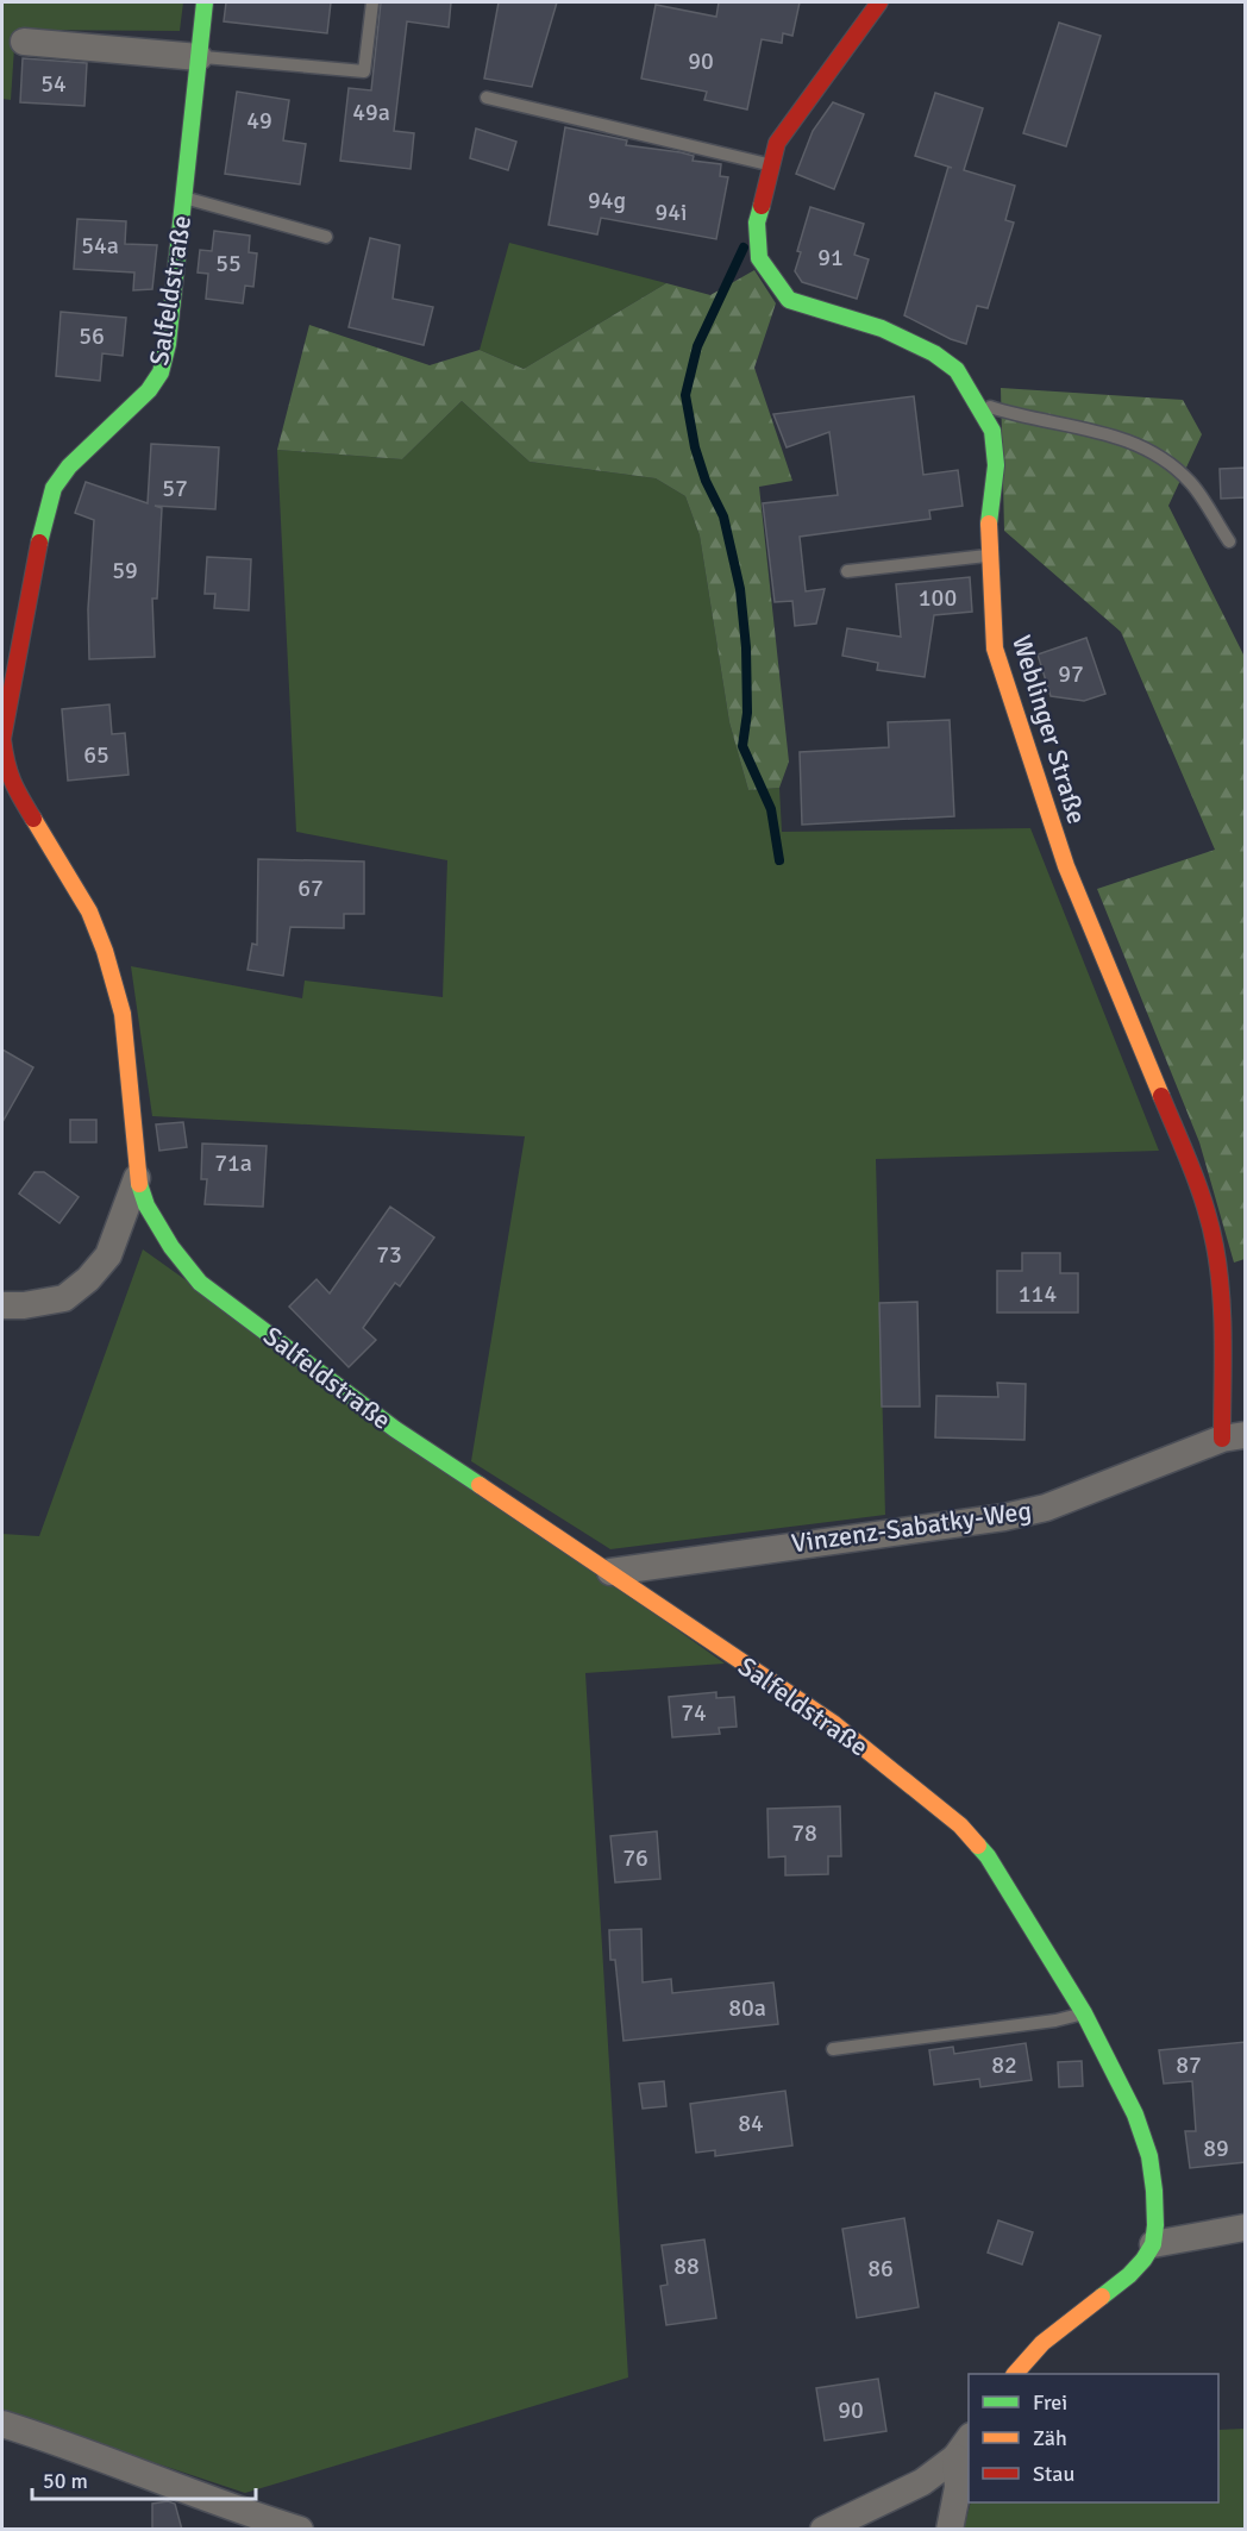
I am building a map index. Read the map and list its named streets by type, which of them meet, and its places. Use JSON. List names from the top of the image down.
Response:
{
  "streets": {
    "street": ["Salfeldstraße", "Weblinger Straße", "Vinzenz-Sabatky-Weg"]
  },
  "crossings": [
    ["Salfeldstraße", "Vinzenz-Sabatky-Weg"],
    ["Weblinger Straße", "Vinzenz-Sabatky-Weg"]
  ],
  "house_numbers": [
    "90",
    "54",
    "49a",
    "49",
    "94g",
    "94i",
    "54a",
    "91",
    "55",
    "56",
    "57",
    "59",
    "100",
    "97",
    "65",
    "67",
    "71a",
    "73",
    "114",
    "74",
    "78",
    "76",
    "80a",
    "82",
    "87",
    "84",
    "89",
    "88",
    "86",
    "90"
  ],
  "legend": ["Frei", "Zäh", "Stau"],
  "scale_bar": "50 m"
}
